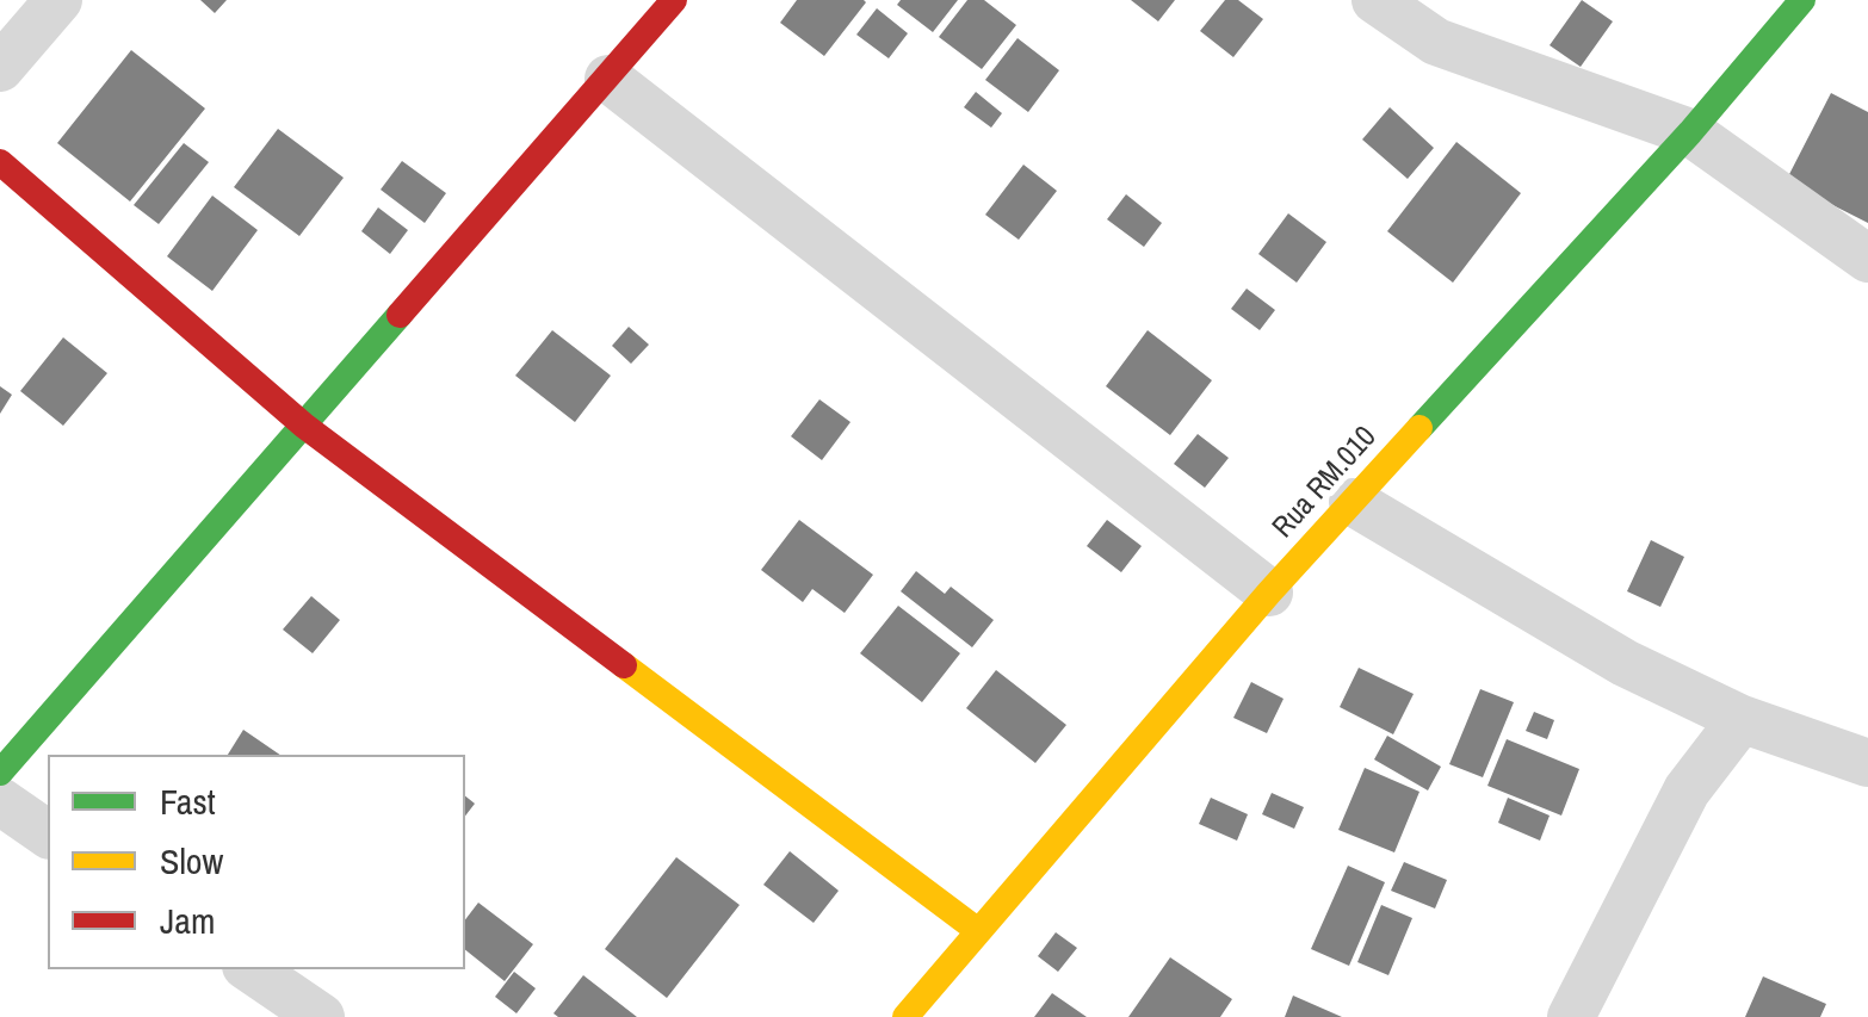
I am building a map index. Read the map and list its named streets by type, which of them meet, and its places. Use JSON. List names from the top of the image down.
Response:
{
  "streets": {
    "street": ["Rua RM.010"]
  },
  "legend": ["Fast", "Slow", "Jam"]
}
